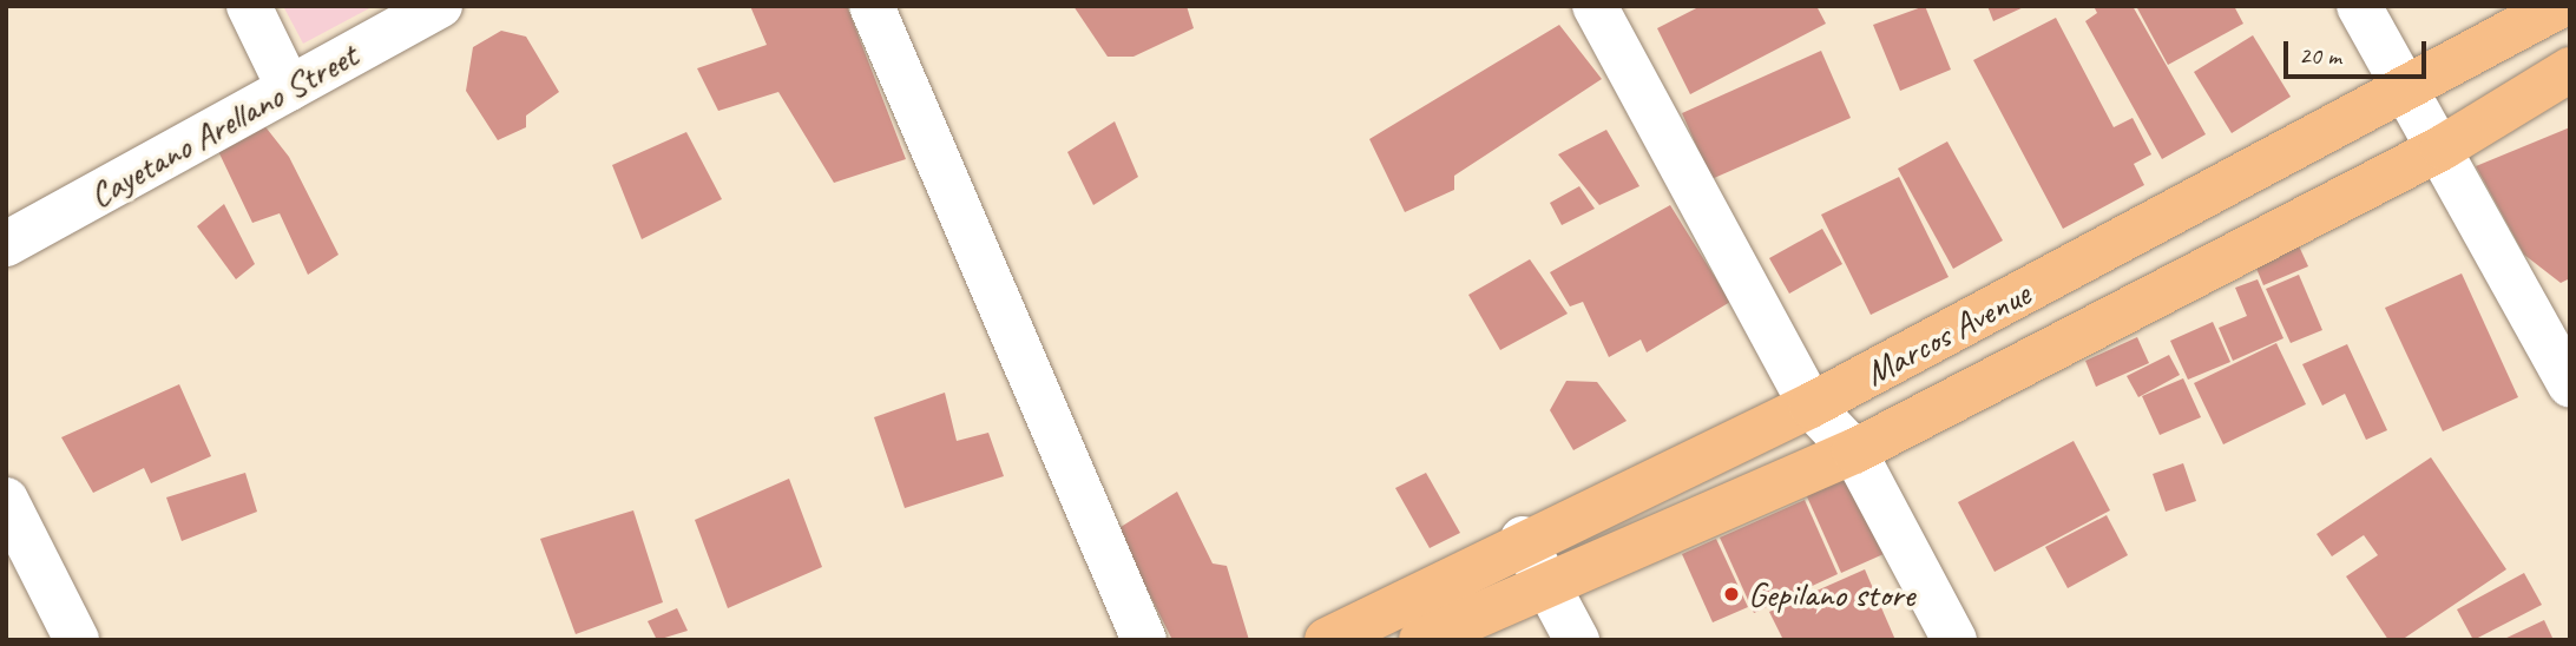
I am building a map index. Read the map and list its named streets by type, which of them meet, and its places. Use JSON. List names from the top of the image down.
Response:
{
  "streets": {
    "main road": ["Marcos Avenue"],
    "street": ["Cayetano Arellano Street"]
  },
  "places": ["Gepilano store"],
  "scale_bar": "20 m"
}
